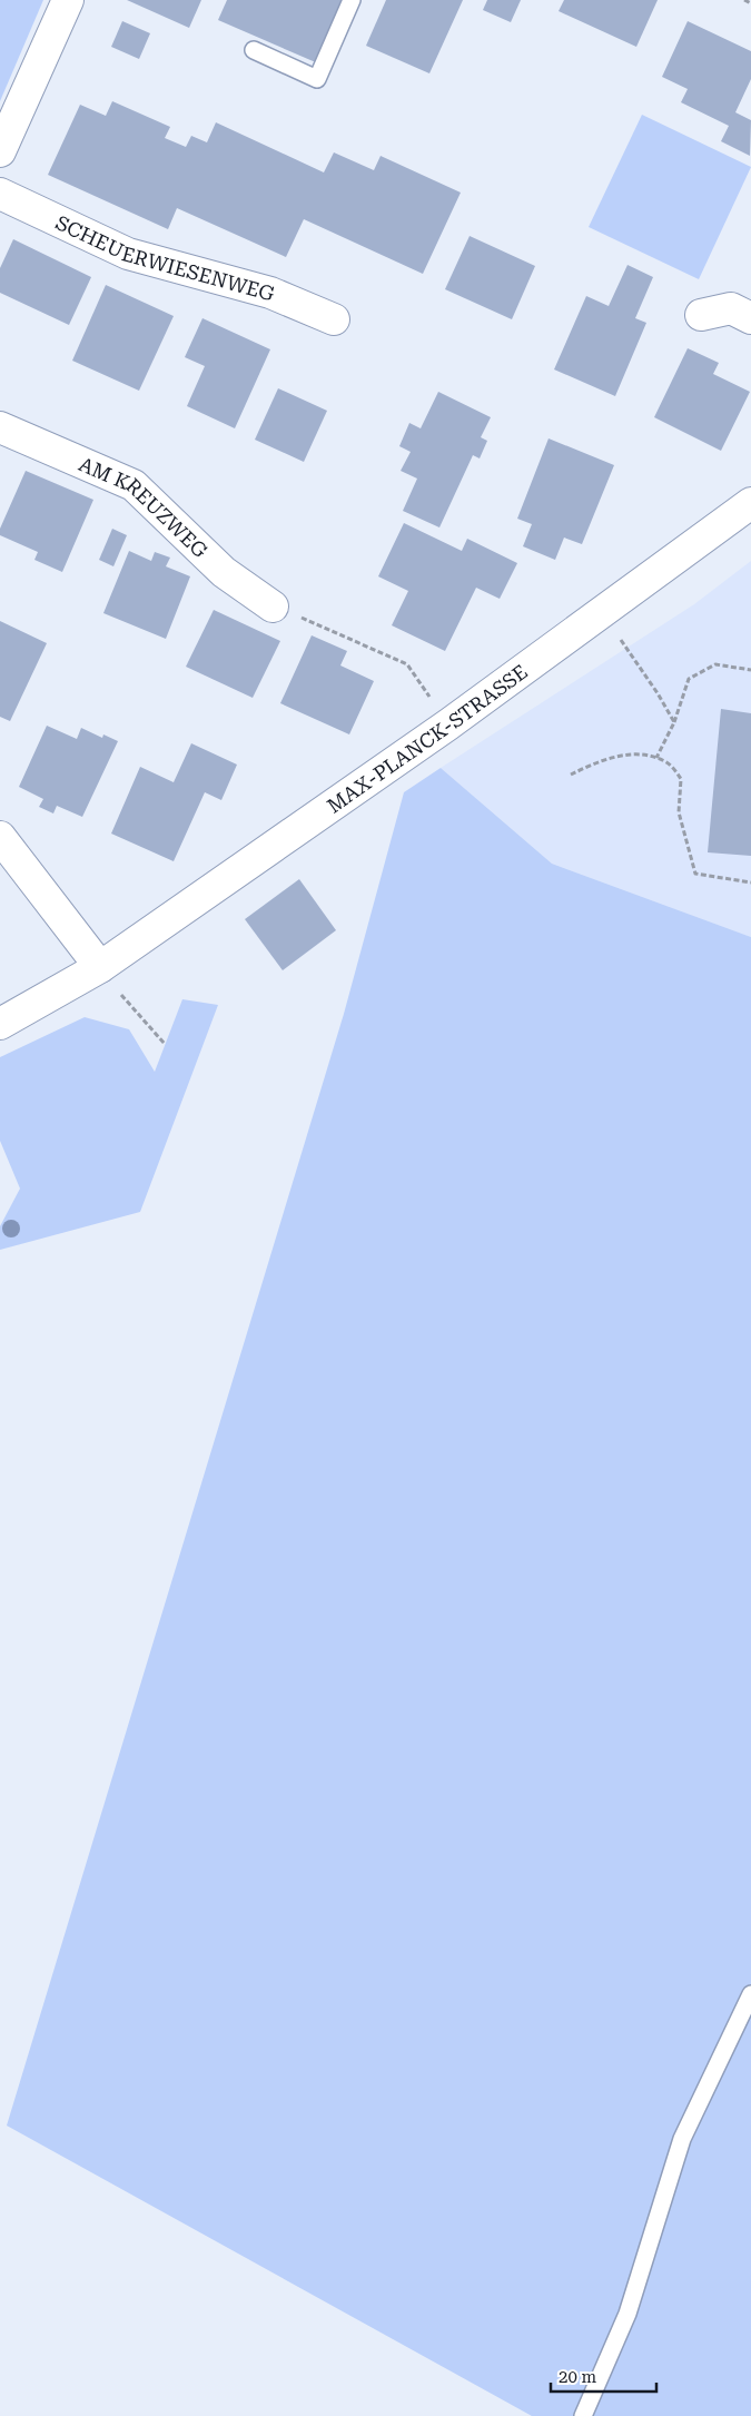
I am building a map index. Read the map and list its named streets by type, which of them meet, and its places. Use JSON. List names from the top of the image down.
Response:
{
  "streets": {
    "street": ["SCHEUERWIESENWEG", "AM KREUZWEG", "MAX-PLANCK-STRASSE"]
  },
  "scale_bar": "20 m"
}
